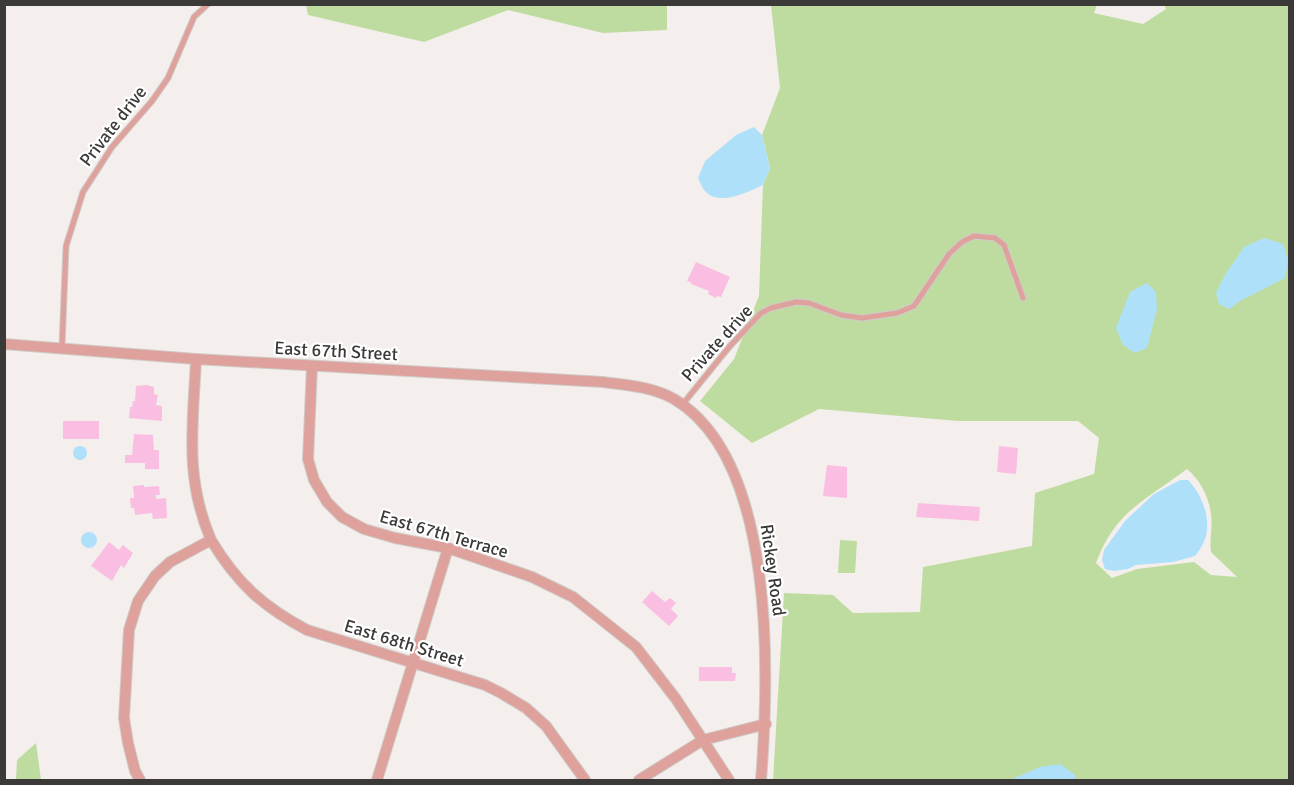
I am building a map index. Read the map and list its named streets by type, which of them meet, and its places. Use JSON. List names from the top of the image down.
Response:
{
  "streets": {
    "street": [
      "East 67th Street",
      "East 67th Terrace",
      "Rickey Road",
      "East 68th Street"
    ],
    "lane": ["Private drive"]
  },
  "crossings": [
    ["Private drive", "East 67th Street"],
    ["Private drive", "Rickey Road"],
    ["East 67th Street", "East 67th Terrace"],
    ["East 67th Street", "Rickey Road"],
    ["East 67th Street", "East 68th Street"]
  ]
}
